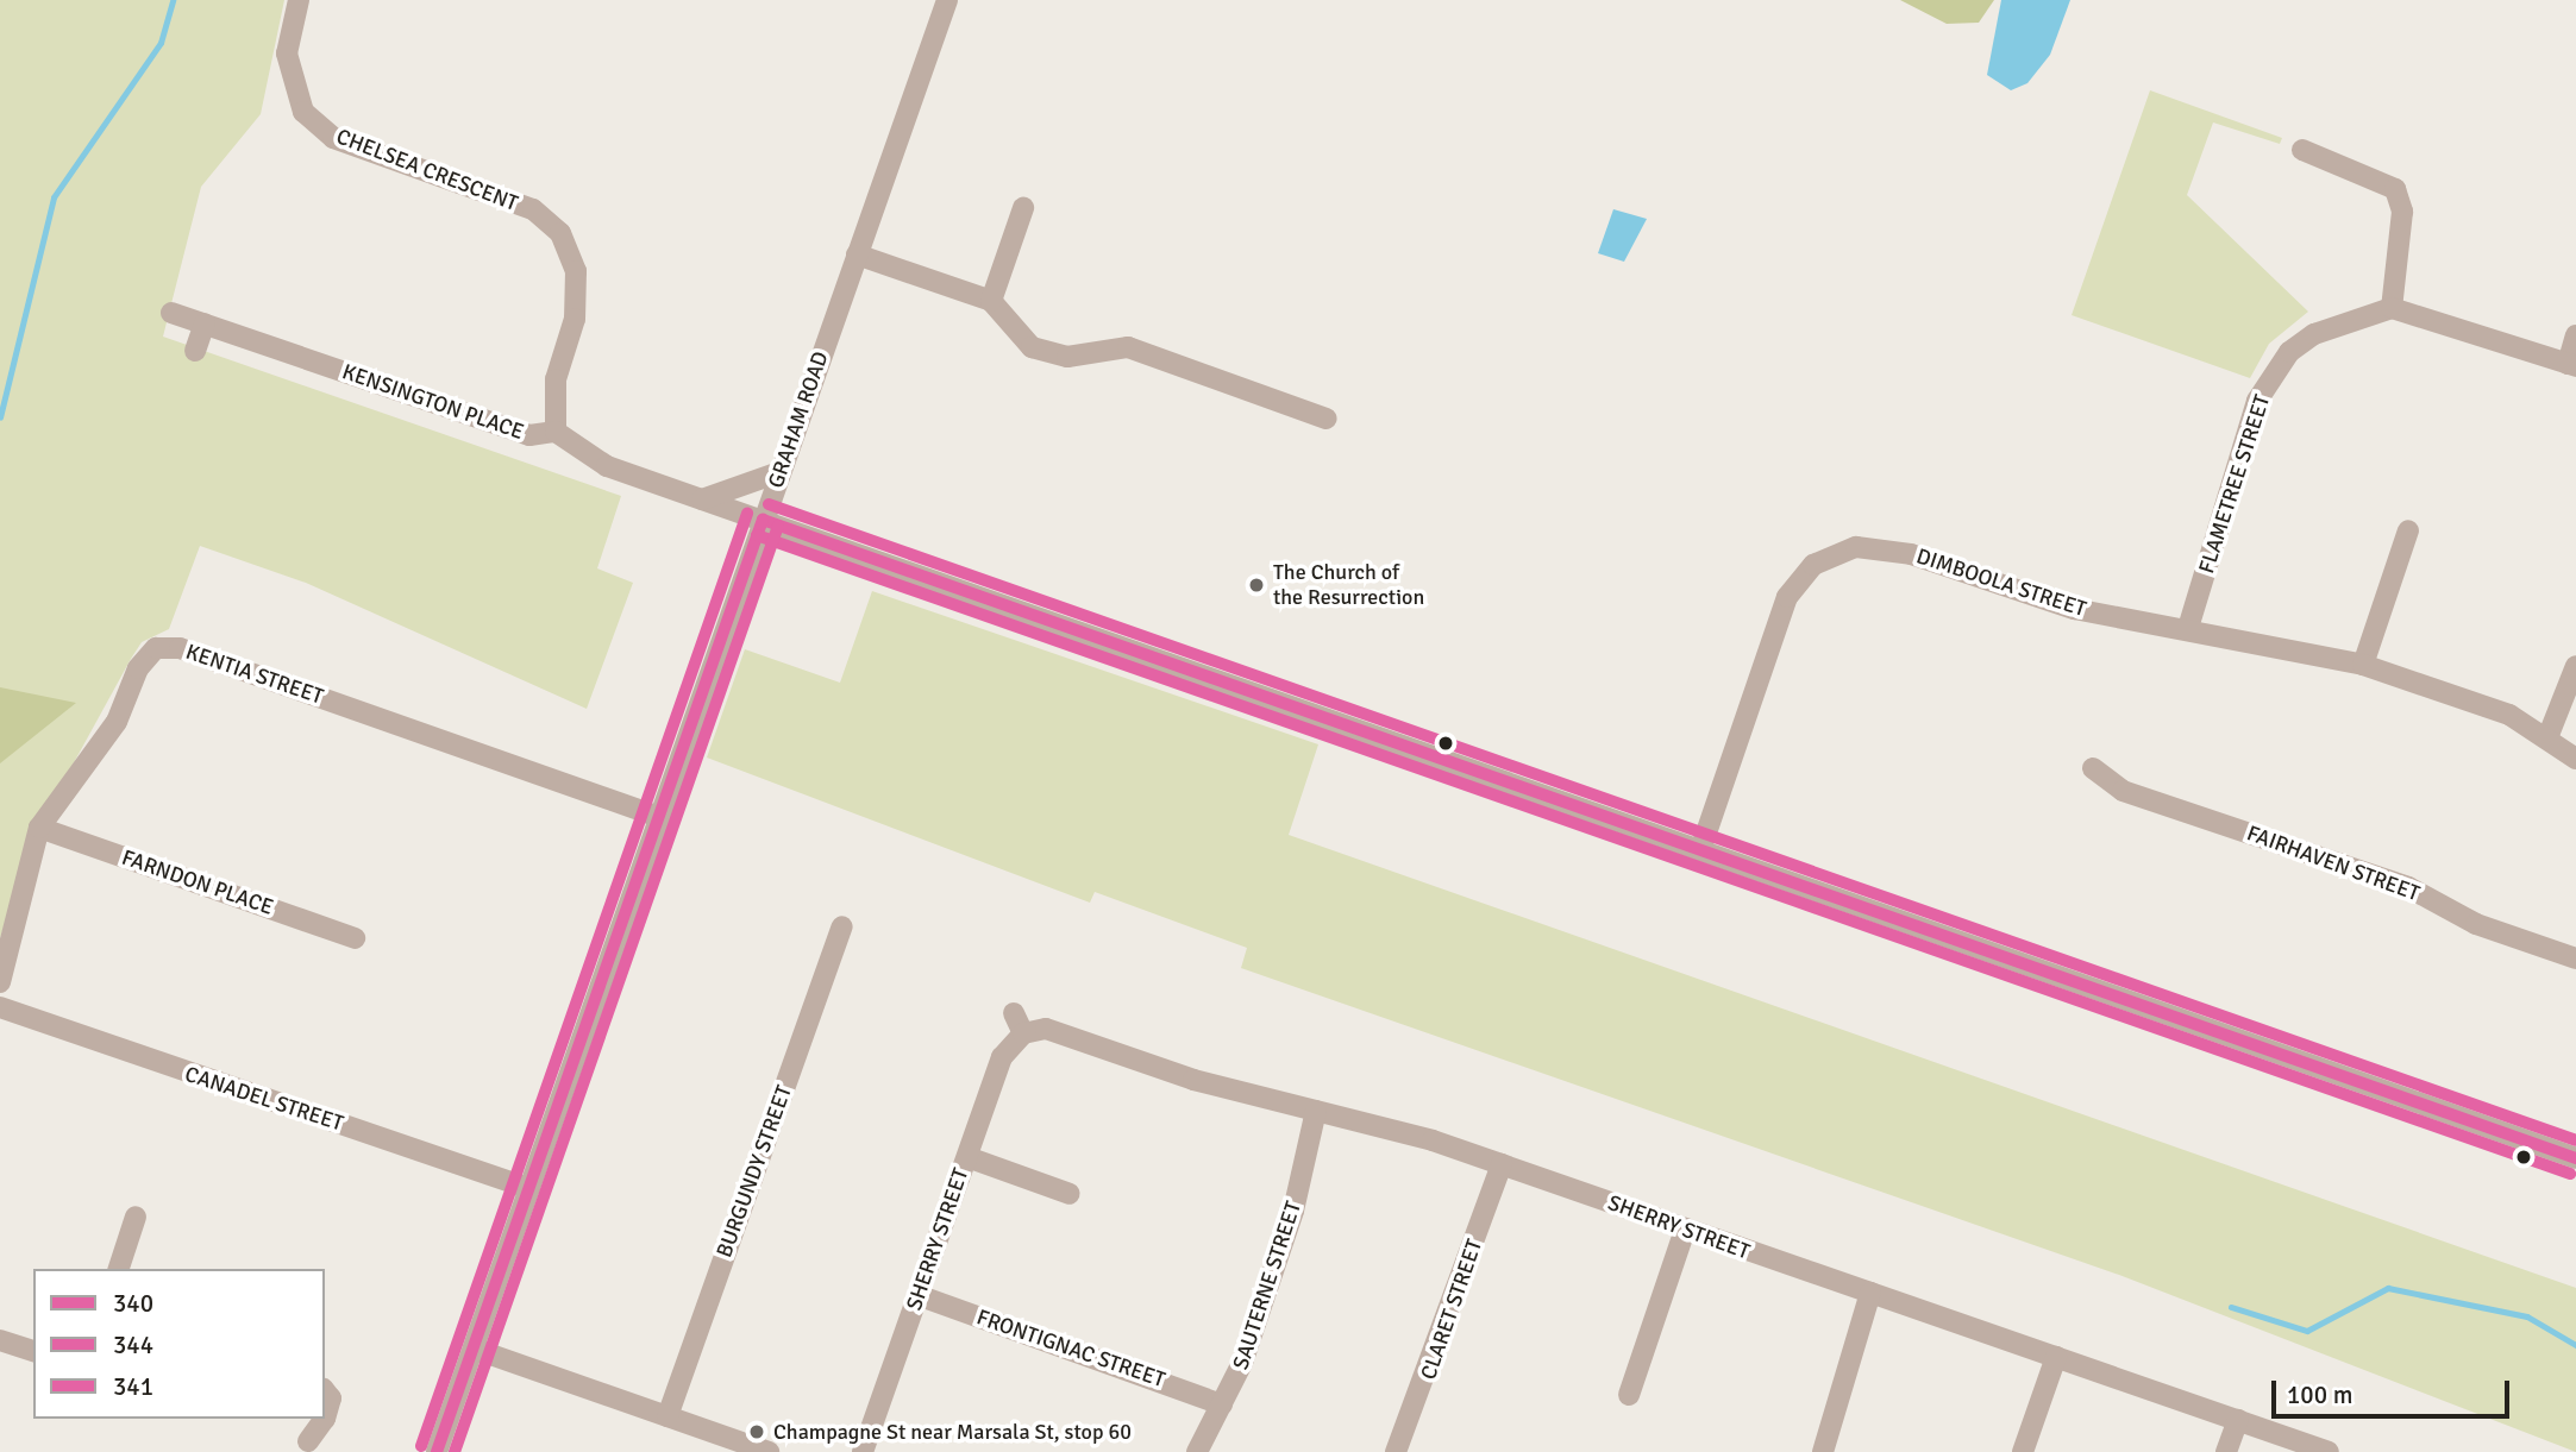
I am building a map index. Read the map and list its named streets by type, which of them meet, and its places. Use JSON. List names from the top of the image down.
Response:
{
  "streets": {
    "street": [
      "CHELSEA CRESCENT",
      "KENSINGTON PLACE",
      "GRAHAM ROAD",
      "FLAMETREE STREET",
      "DIMBOOLA STREET",
      "KENTIA STREET",
      "FAIRHAVEN STREET",
      "FARNDON PLACE",
      "CANADEL STREET",
      "BURGUNDY STREET",
      "SHERRY STREET",
      "SAUTERNE STREET",
      "CLARET STREET",
      "FRONTIGNAC STREET"
    ]
  },
  "crossings": [
    ["CHELSEA CRESCENT", "KENSINGTON PLACE"],
    ["KENSINGTON PLACE", "GRAHAM ROAD"],
    ["KENSINGTON PLACE", "DIMBOOLA STREET"],
    ["GRAHAM ROAD", "KENTIA STREET"],
    ["GRAHAM ROAD", "CANADEL STREET"],
    ["FLAMETREE STREET", "DIMBOOLA STREET"],
    ["KENTIA STREET", "FARNDON PLACE"],
    ["SHERRY STREET", "SAUTERNE STREET"],
    ["SHERRY STREET", "CLARET STREET"],
    ["SHERRY STREET", "FRONTIGNAC STREET"],
    ["SAUTERNE STREET", "FRONTIGNAC STREET"]
  ],
  "places": ["The Church of the Resurrection", "Champagne St near Marsala St, stop 60"],
  "lines": ["transit line 341", "transit line 340", "transit line 344"],
  "legend": ["340", "344", "341"],
  "scale_bar": "100 m"
}
